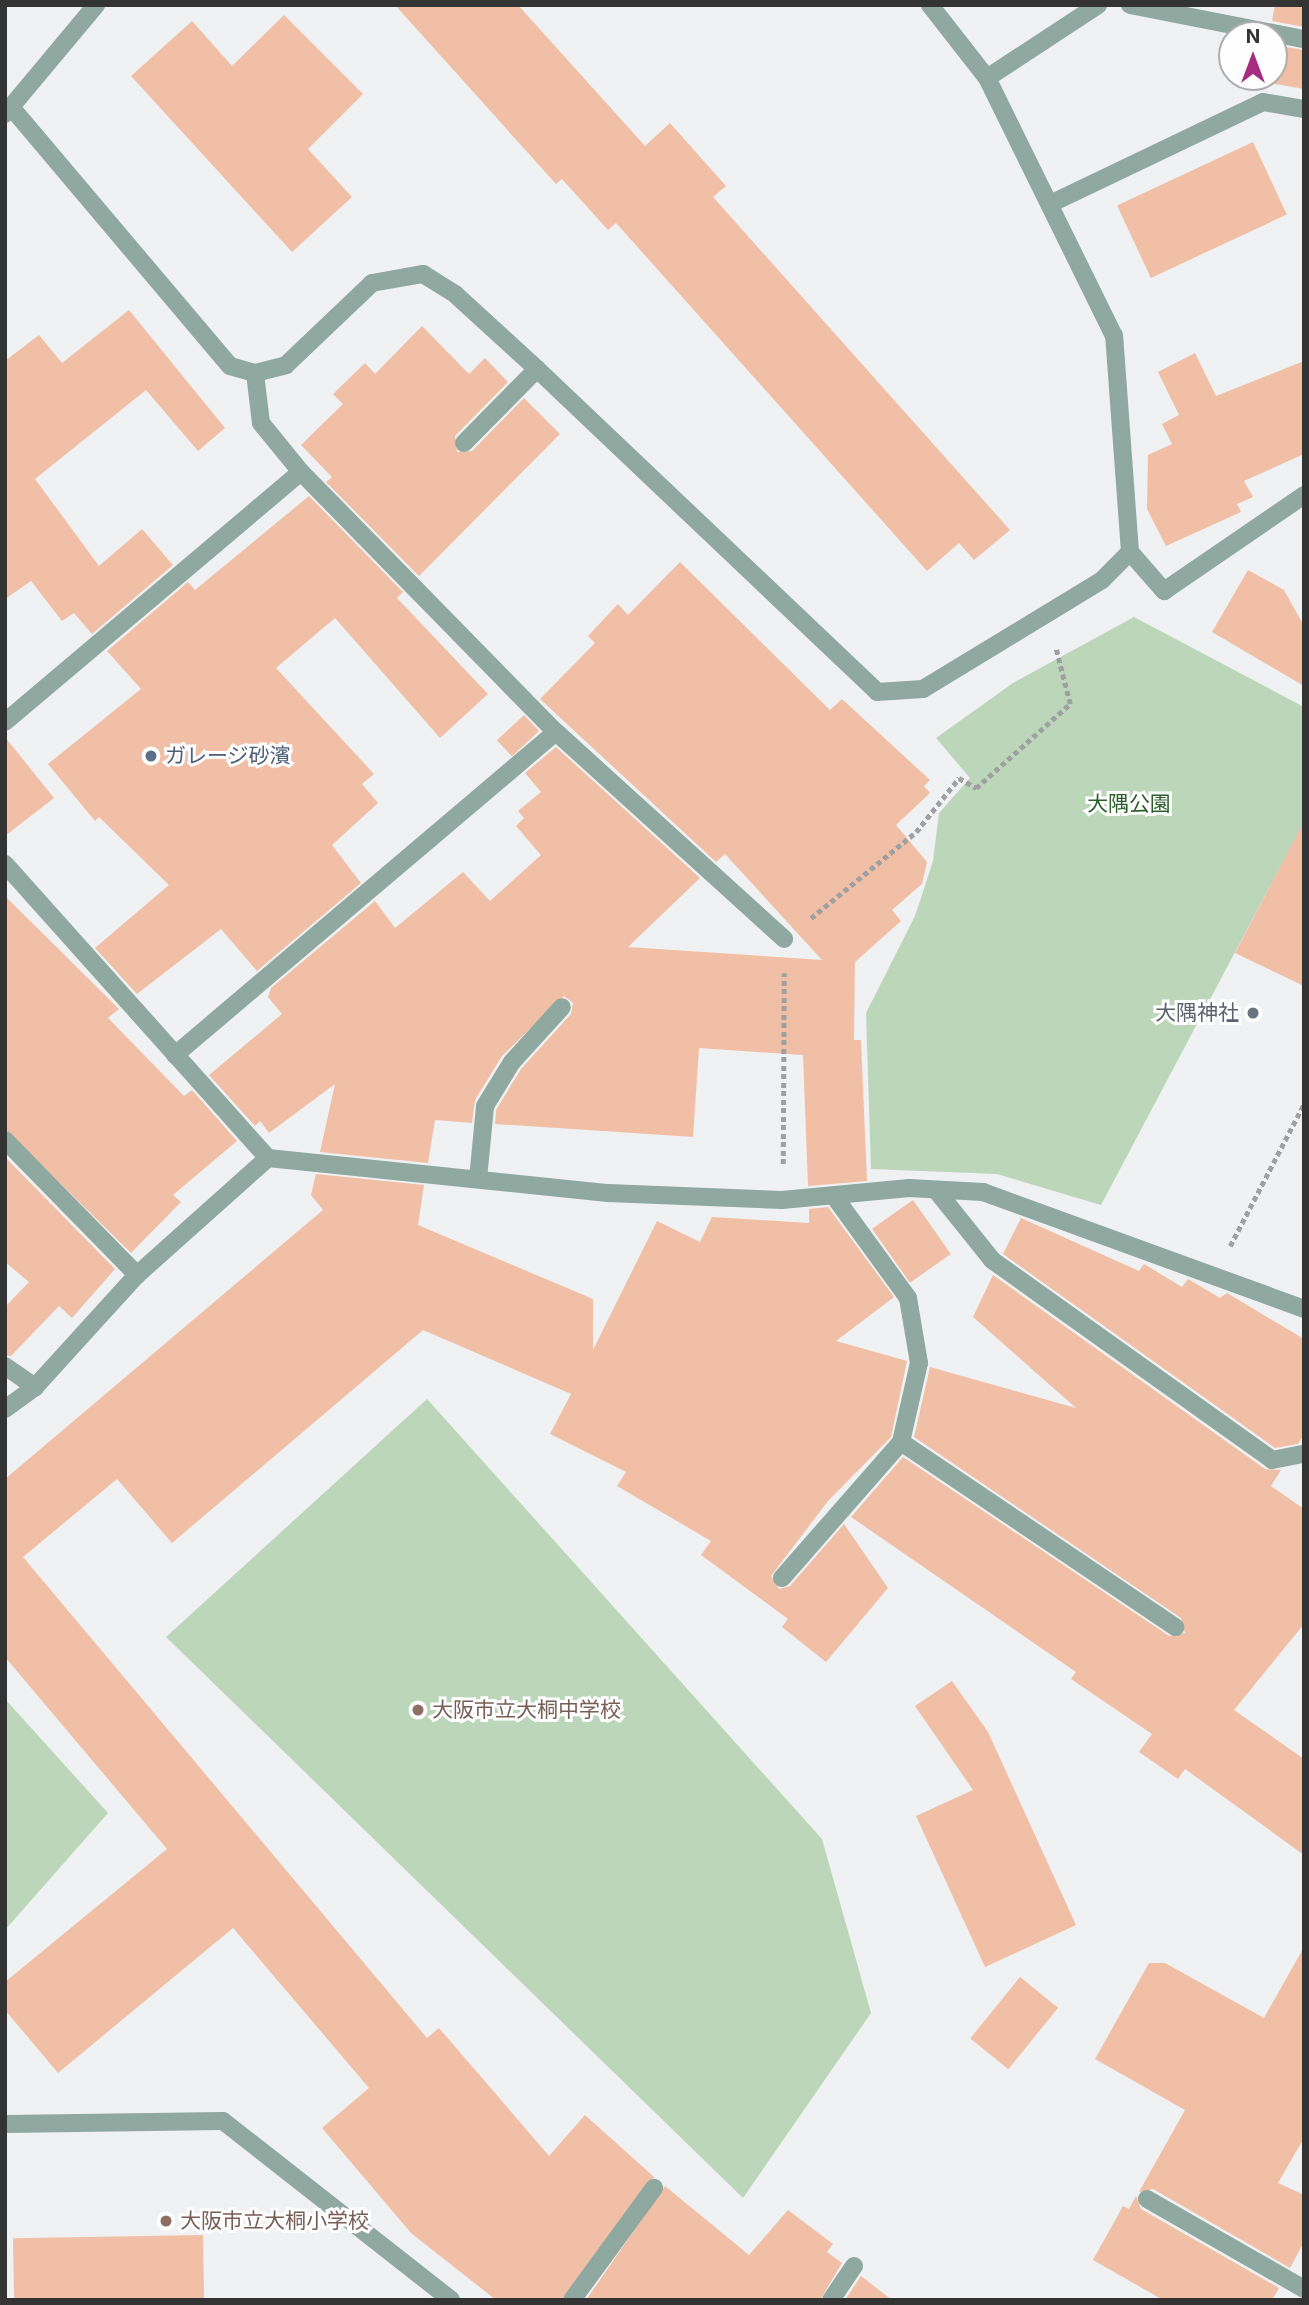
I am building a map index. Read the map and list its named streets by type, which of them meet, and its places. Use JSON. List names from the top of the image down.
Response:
{
  "parks": ["大隅公園"],
  "places": [
    "ガレージ砂濱",
    "大隅神社",
    "大阪市立大桐中学校",
    "大阪市立大桐小学校"
  ],
  "north": "top"
}
